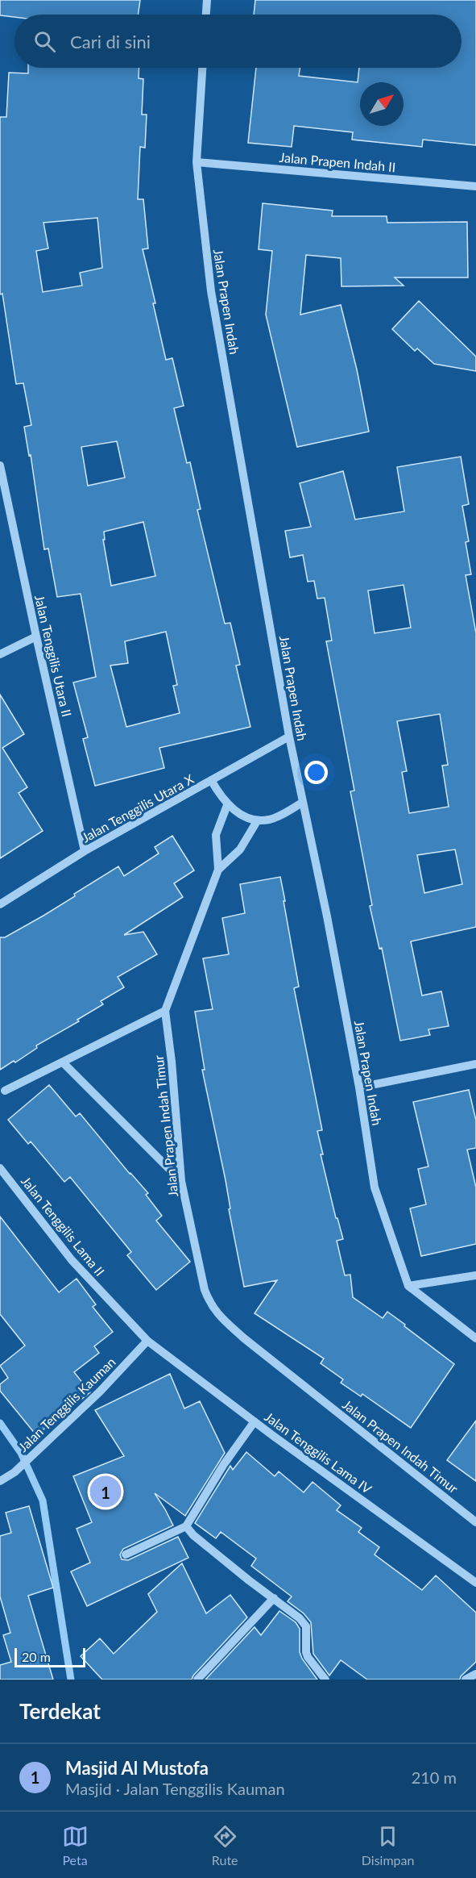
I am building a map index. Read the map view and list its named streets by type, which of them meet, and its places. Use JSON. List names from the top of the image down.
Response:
{
  "streets": {
    "street": [
      "Jalan Prapen Indah II",
      "Jalan Prapen Indah",
      "Jalan Tenggilis Utara II",
      "Jalan Tenggilis Utara X",
      "Jalan Prapen Indah Timur",
      "Jalan Tenggilis Lama II",
      "Jalan Tenggilis Kauman",
      "Jalan Tenggilis Lama IV"
    ]
  },
  "crossings": [
    ["Jalan Prapen Indah II", "Jalan Prapen Indah"],
    ["Jalan Prapen Indah", "Jalan Tenggilis Utara X"],
    ["Jalan Tenggilis Utara II", "Jalan Tenggilis Utara X"],
    ["Jalan Tenggilis Lama II", "Jalan Tenggilis Kauman"],
    ["Jalan Tenggilis Lama II", "Jalan Tenggilis Lama IV"],
    ["Jalan Tenggilis Kauman", "Jalan Tenggilis Lama IV"]
  ],
  "scale_bar": "20 m",
  "north": "top right",
  "page": {
    "search": "Cari di sini",
    "pins": "1",
    "scale": "20 m",
    "heading": "Terdekat",
    "list": [
      {
        "mark": "1",
        "name": "Masjid Al Mustofa",
        "note": "Masjid · Jalan Tenggilis Kauman",
        "value": "210 m"
      }
    ],
    "nav": ["Peta", "Rute", "Disimpan"]
  }
}
